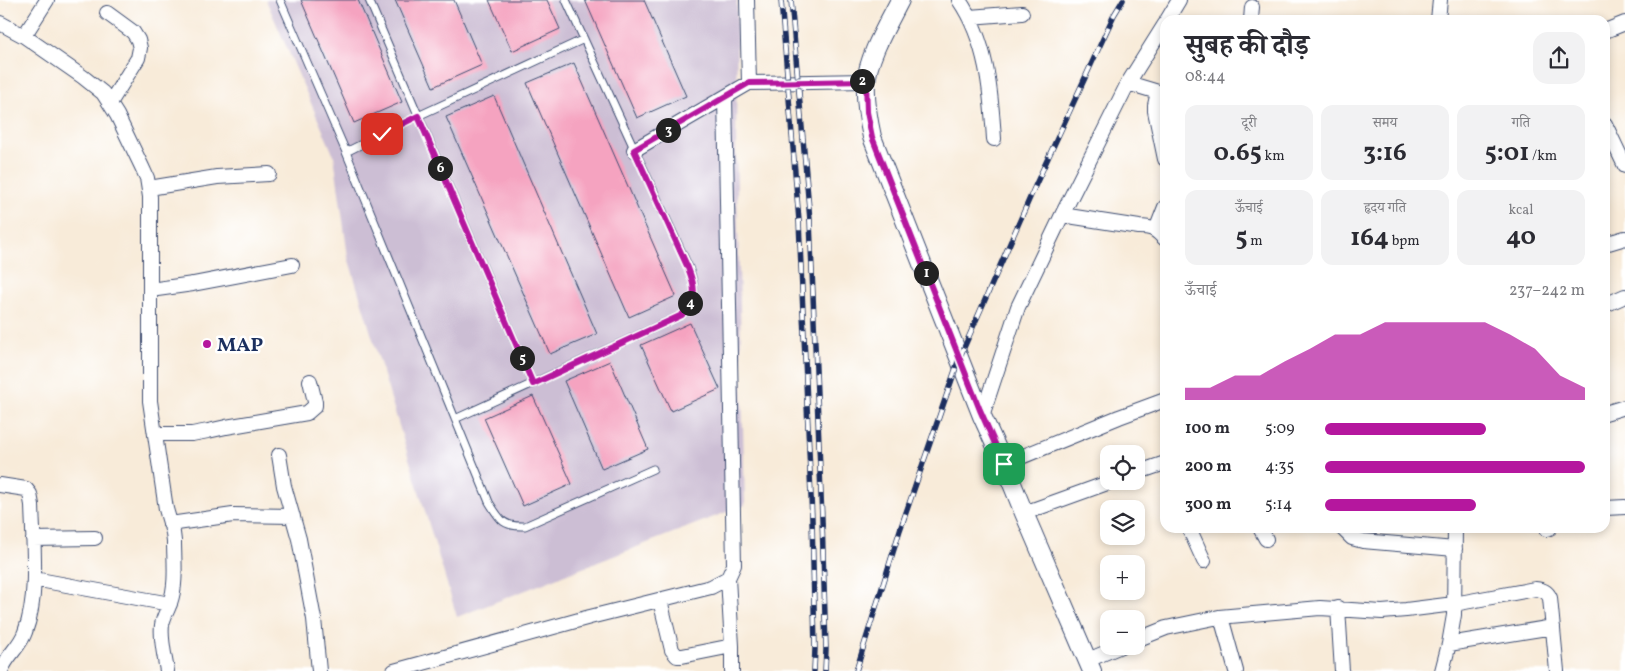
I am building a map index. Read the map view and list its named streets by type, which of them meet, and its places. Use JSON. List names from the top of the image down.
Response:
{
  "places": ["MAP"],
  "page": {
    "heading": ["सुबह की दौड़", "08:44"],
    "pins": [
      "2",
      "3",
      "6",
      "1",
      "4",
      "5"
    ],
    "stats": [
      ["दूरी", "0.65 km"],
      ["समय", "3:16"],
      ["गति", "5:01 /km"],
      ["ऊँचाई", "5 m"],
      ["हृदय गति", "164 bpm"],
      ["kcal", "40"]
    ],
    "chart": ["ऊँचाई", "237–242 m"],
    "list": [
      {
        "name": "100 m",
        "note": "5:09"
      },
      {
        "name": "200 m",
        "note": "4:35"
      },
      {
        "name": "300 m",
        "note": "5:14"
      }
    ],
    "map_buttons": ["+", "−"]
  }
}
